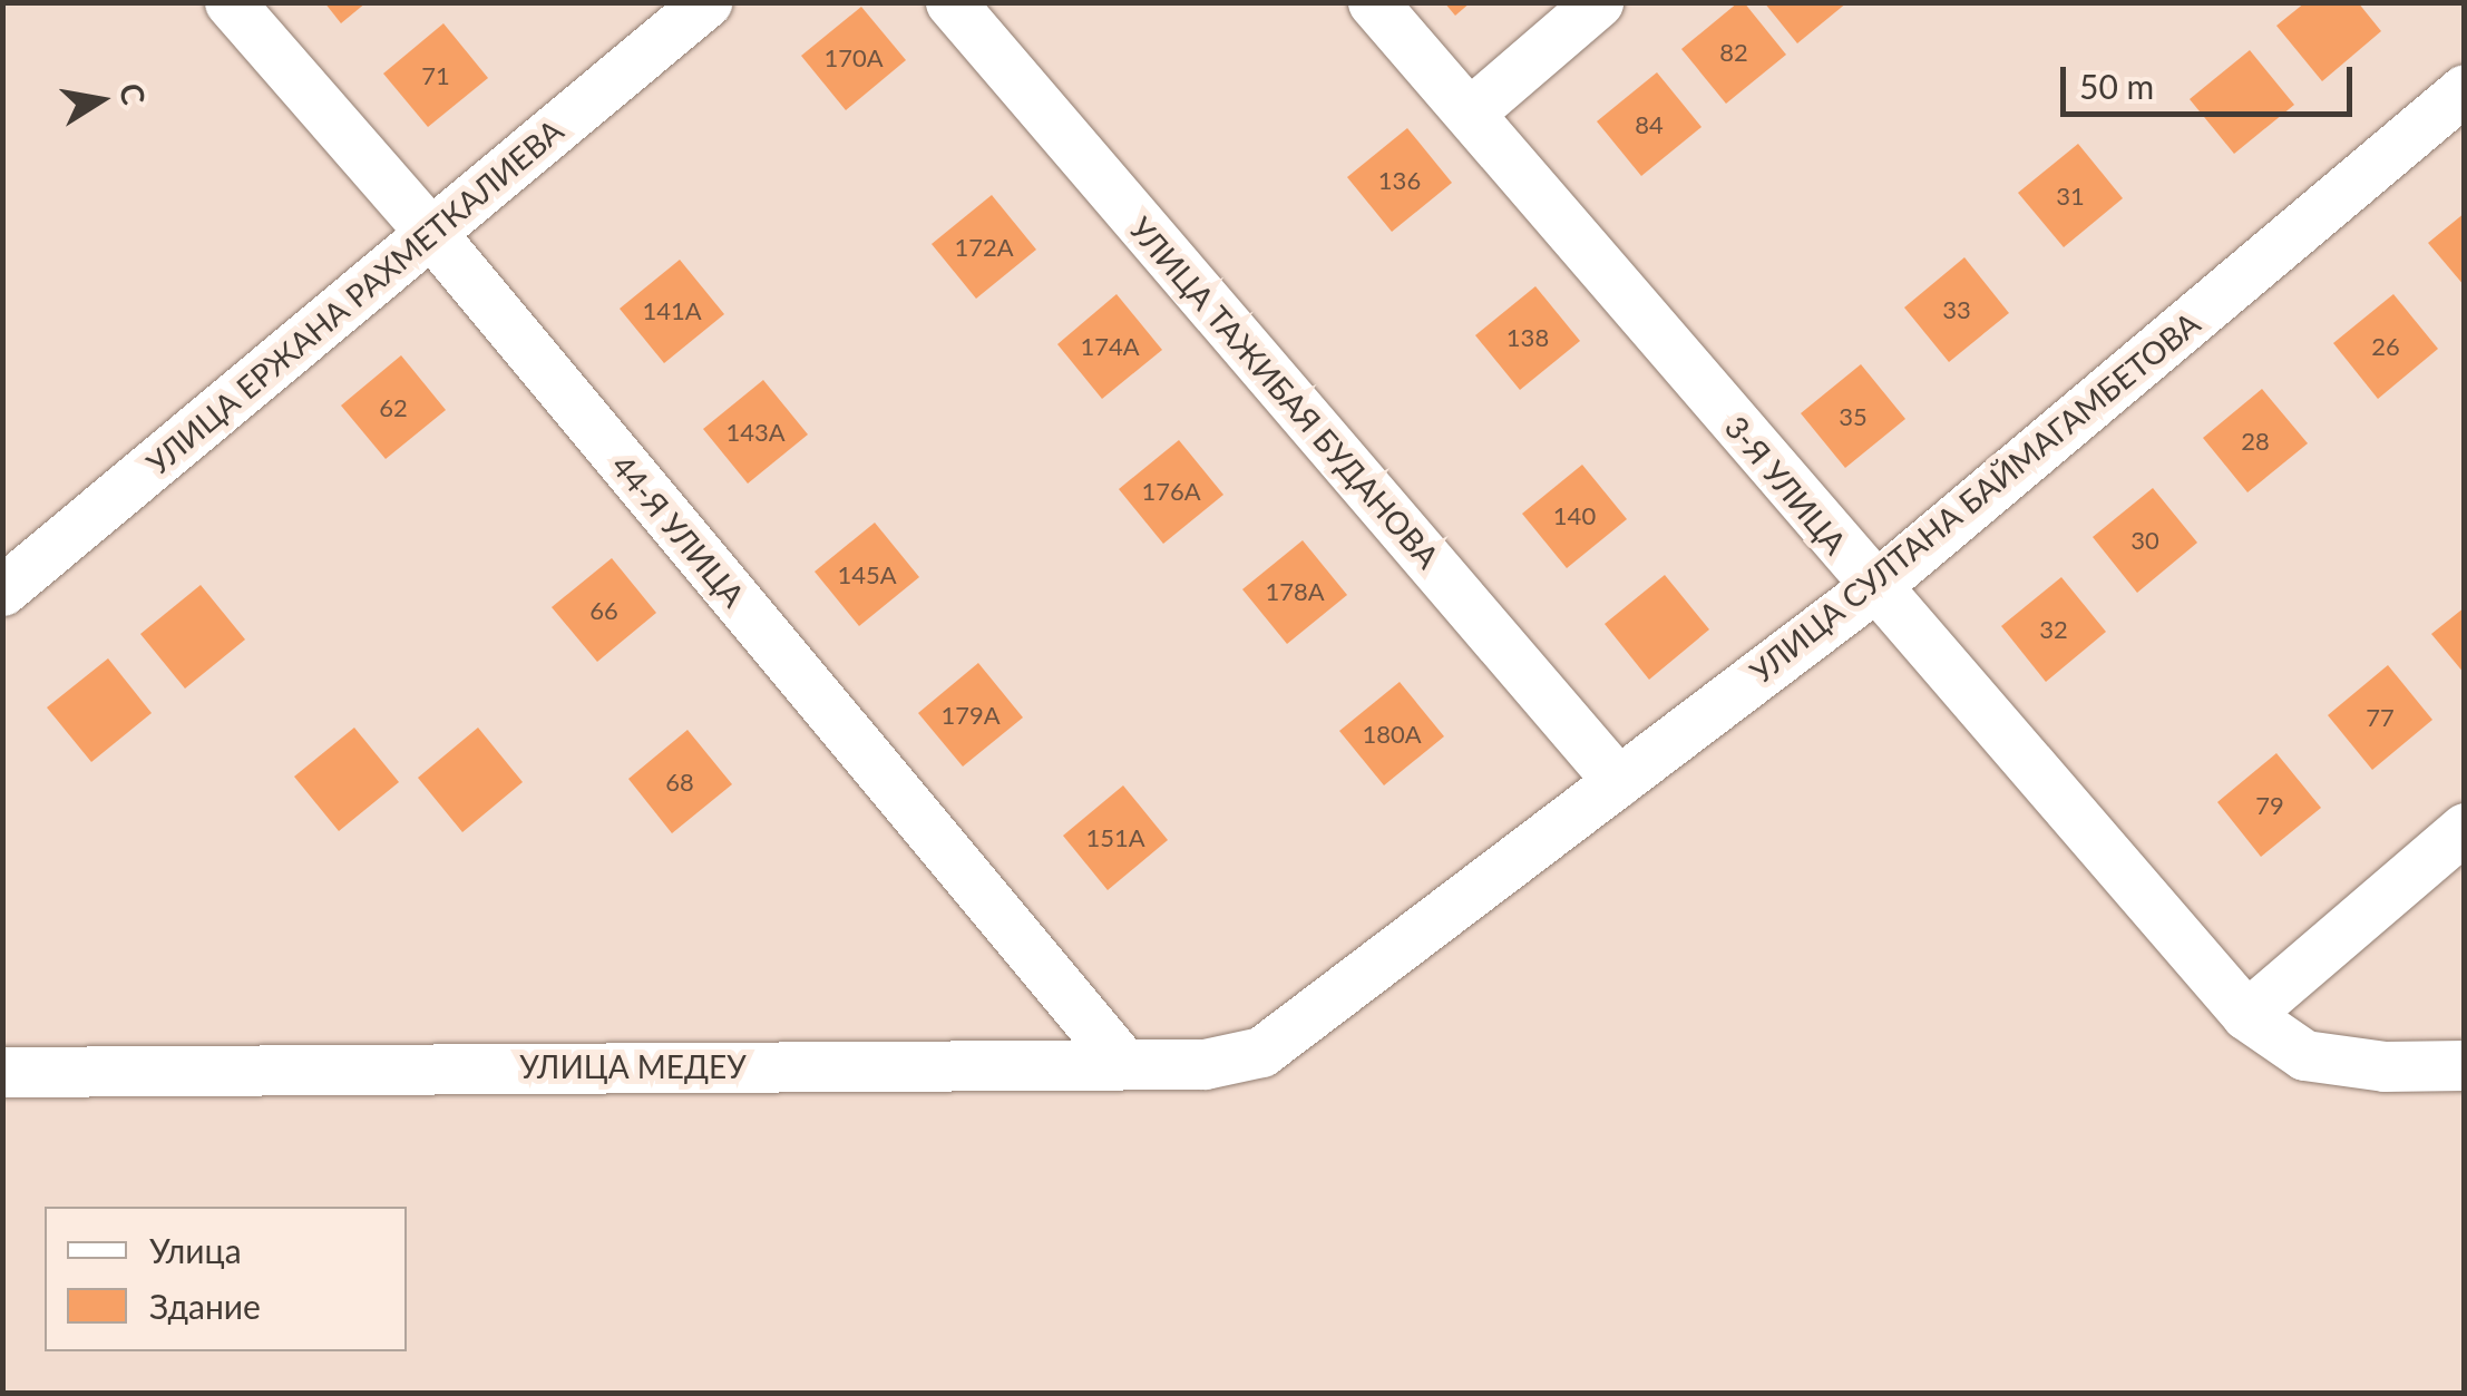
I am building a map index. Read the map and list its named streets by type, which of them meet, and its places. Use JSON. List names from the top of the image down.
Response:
{
  "streets": {
    "street": [
      "УЛИЦА ЕРЖАНА РАХМЕТКАЛИЕВА",
      "УЛИЦА ТАЖИБАЯ БУДАНОВА",
      "3-Я УЛИЦА",
      "УЛИЦА СУЛТАНА БАЙМАГАМБЕТОВА",
      "44-Я УЛИЦА",
      "УЛИЦА МЕДЕУ"
    ]
  },
  "crossings": [
    ["УЛИЦА ЕРЖАНА РАХМЕТКАЛИЕВА", "44-Я УЛИЦА"],
    ["УЛИЦА ТАЖИБАЯ БУДАНОВА", "УЛИЦА СУЛТАНА БАЙМАГАМБЕТОВА"],
    ["3-Я УЛИЦА", "УЛИЦА СУЛТАНА БАЙМАГАМБЕТОВА"],
    ["УЛИЦА СУЛТАНА БАЙМАГАМБЕТОВА", "УЛИЦА МЕДЕУ"],
    ["44-Я УЛИЦА", "УЛИЦА МЕДЕУ"]
  ],
  "house_numbers": [
    "82",
    "170А",
    "71",
    "84",
    "136",
    "31",
    "172А",
    "33",
    "141А",
    "138",
    "174А",
    "26",
    "62",
    "35",
    "143А",
    "28",
    "176А",
    "140",
    "30",
    "145А",
    "178А",
    "66",
    "32",
    "179А",
    "77",
    "180А",
    "68",
    "79",
    "151А"
  ],
  "legend": ["Улица", "Здание"],
  "scale_bar": "50 m",
  "north": "right"
}
